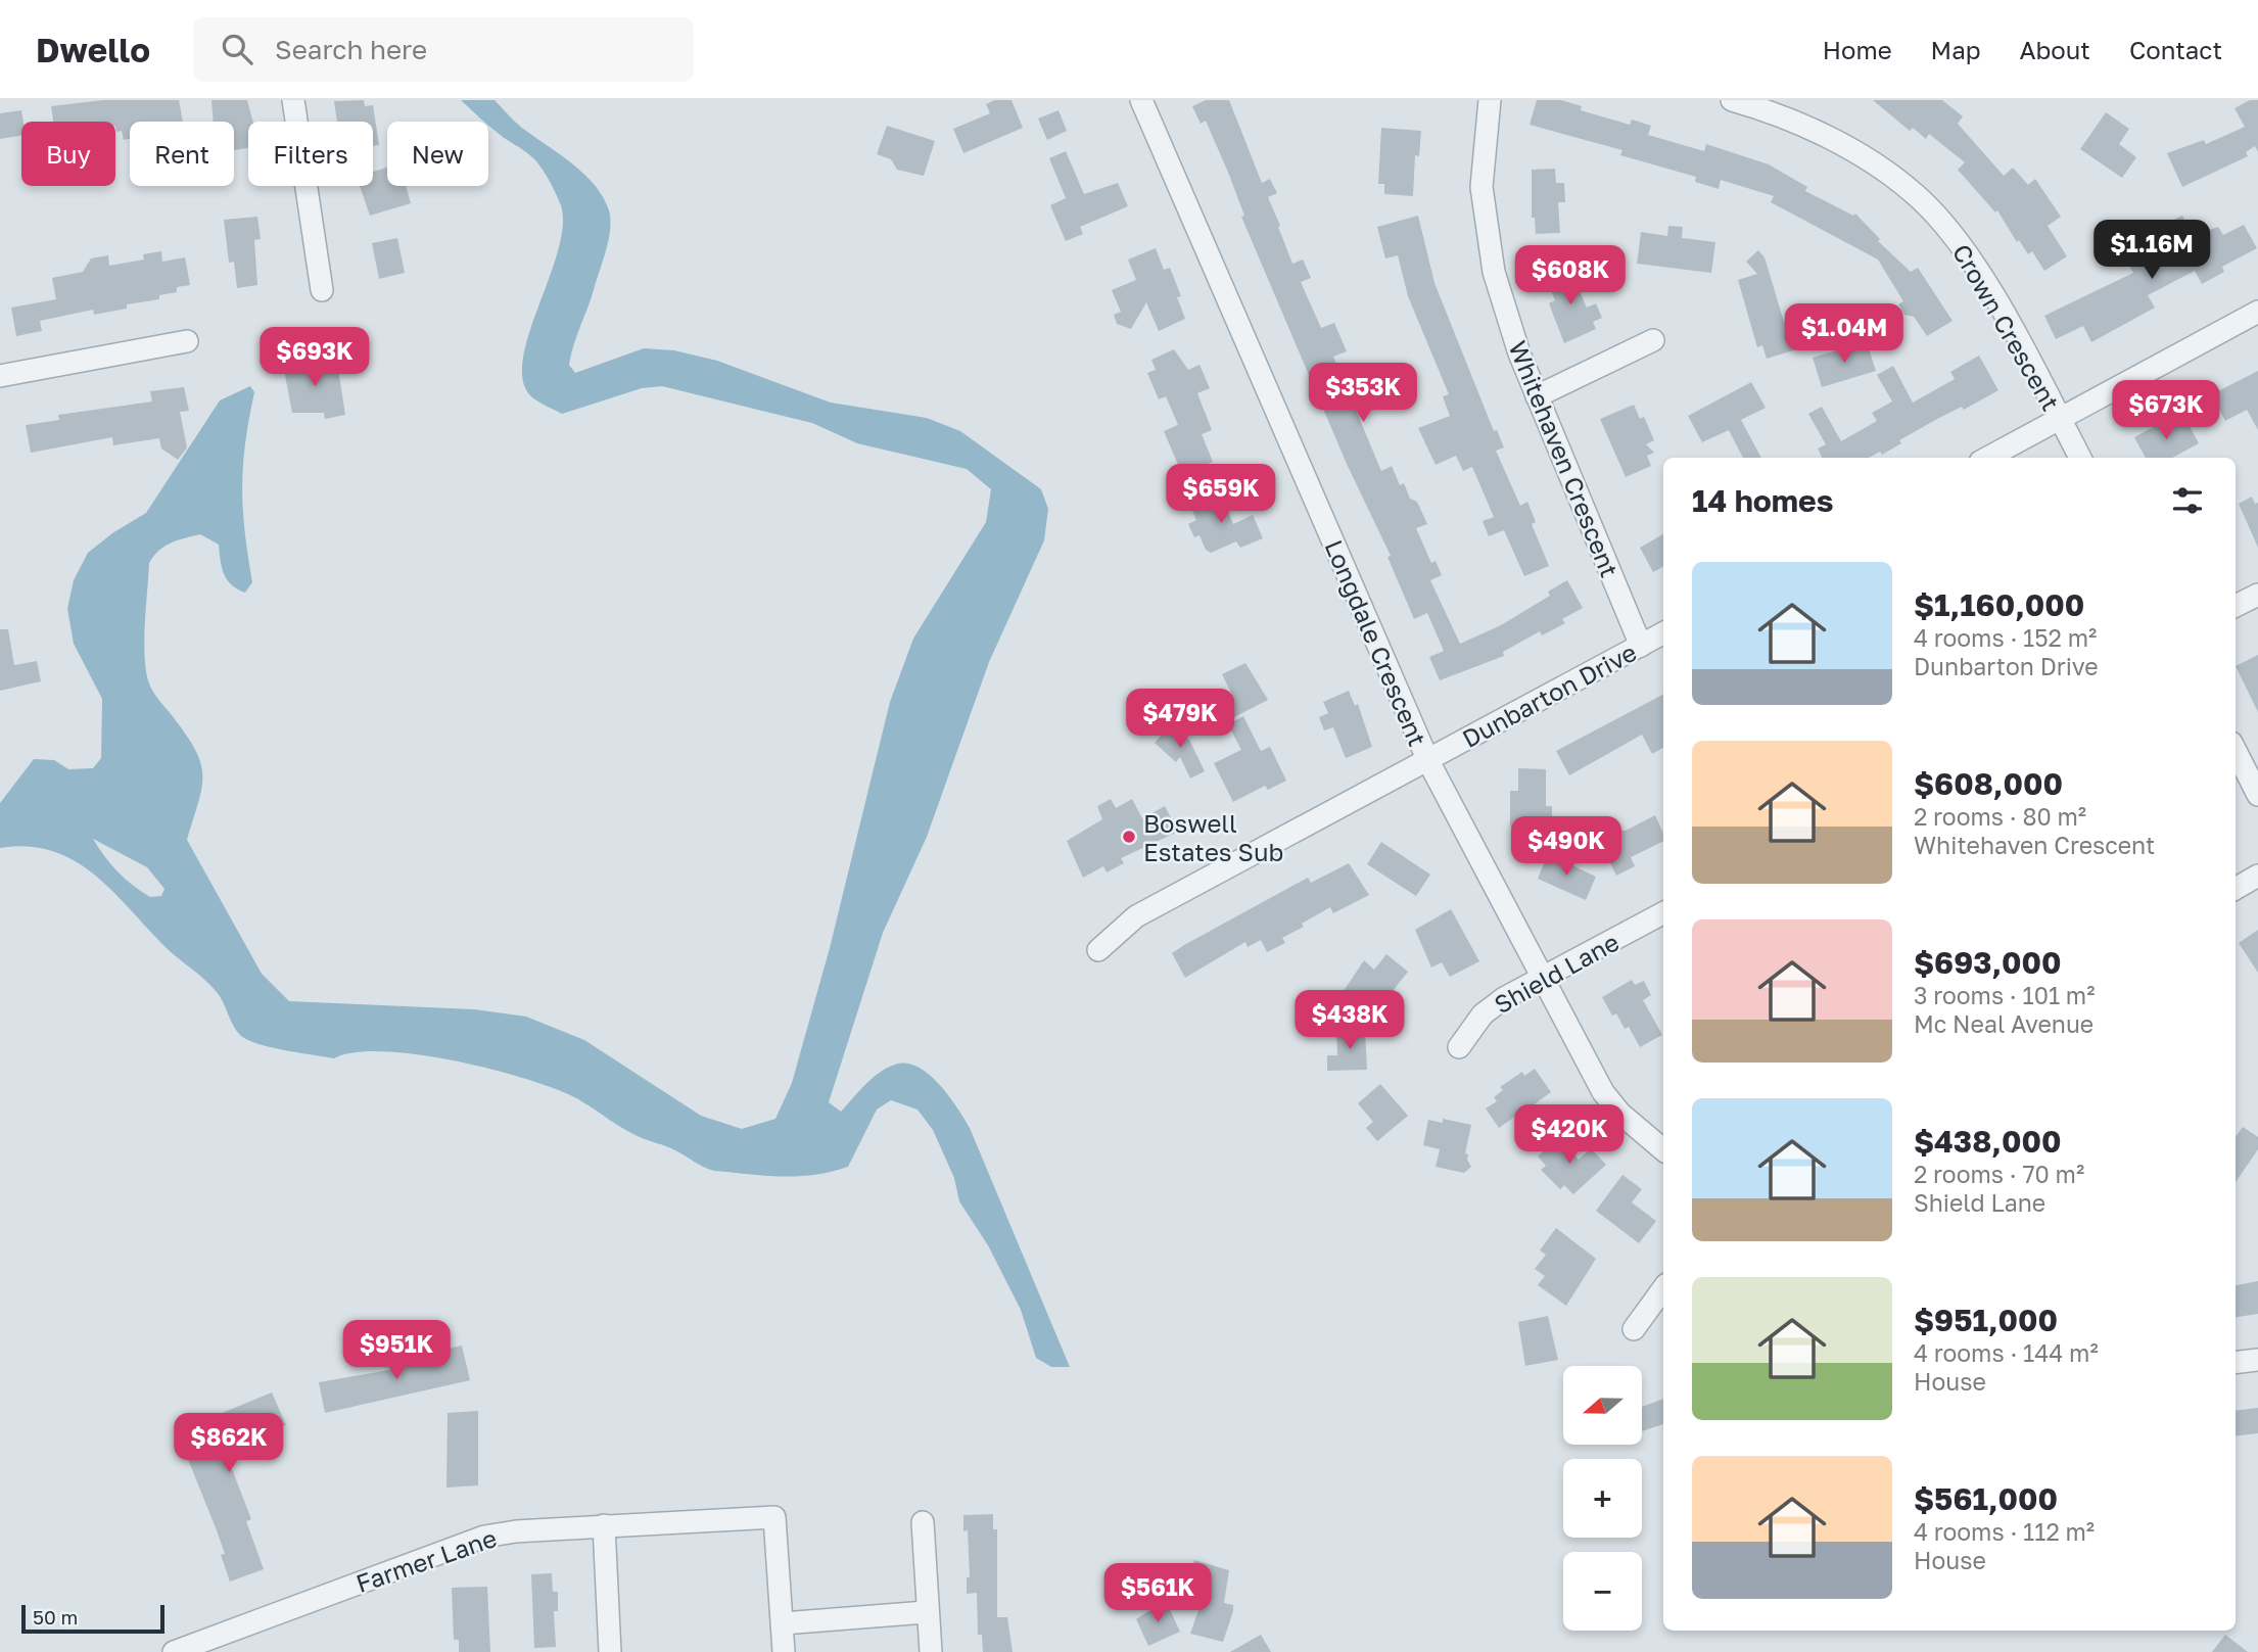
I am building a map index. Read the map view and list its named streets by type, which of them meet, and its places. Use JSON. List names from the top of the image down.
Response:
{
  "streets": {
    "street": [
      "Crown Crescent",
      "Whitehaven Crescent",
      "Longdale Crescent",
      "Dunbarton Drive",
      "Shield Lane",
      "Farmer Lane"
    ]
  },
  "crossings": [
    ["Whitehaven Crescent", "Dunbarton Drive"],
    ["Longdale Crescent", "Dunbarton Drive"],
    ["Longdale Crescent", "Shield Lane"]
  ],
  "places": ["Boswell Estates Sub"],
  "scale_bar": "50 m",
  "north": "left",
  "page": {
    "header": "Dwello",
    "search": "Search here",
    "nav": [
      "Home",
      "Map",
      "About",
      "Contact"
    ],
    "chip": [
      "Buy",
      "Rent",
      "Filters",
      "New"
    ],
    "price": [
      "$1.16M",
      "$608K",
      "$1.04M",
      "$693K",
      "$353K",
      "$673K",
      "$659K",
      "$479K",
      "$490K",
      "$438K",
      "$420K",
      "$951K",
      "$862K",
      "$561K"
    ],
    "heading": "14 homes",
    "list": [
      {
        "name": "$1,160,000",
        "note": "4 rooms · 152 m² · Dunbarton Drive"
      },
      {
        "name": "$608,000",
        "note": "2 rooms · 80 m² · Whitehaven Crescent"
      },
      {
        "name": "$693,000",
        "note": "3 rooms · 101 m² · Mc Neal Avenue"
      },
      {
        "name": "$438,000",
        "note": "2 rooms · 70 m² · Shield Lane"
      },
      {
        "name": "$951,000",
        "note": "4 rooms · 144 m² · House"
      },
      {
        "name": "$561,000",
        "note": "4 rooms · 112 m² · House"
      }
    ],
    "map_buttons": ["+", "−"],
    "scale": "50 m"
  }
}
